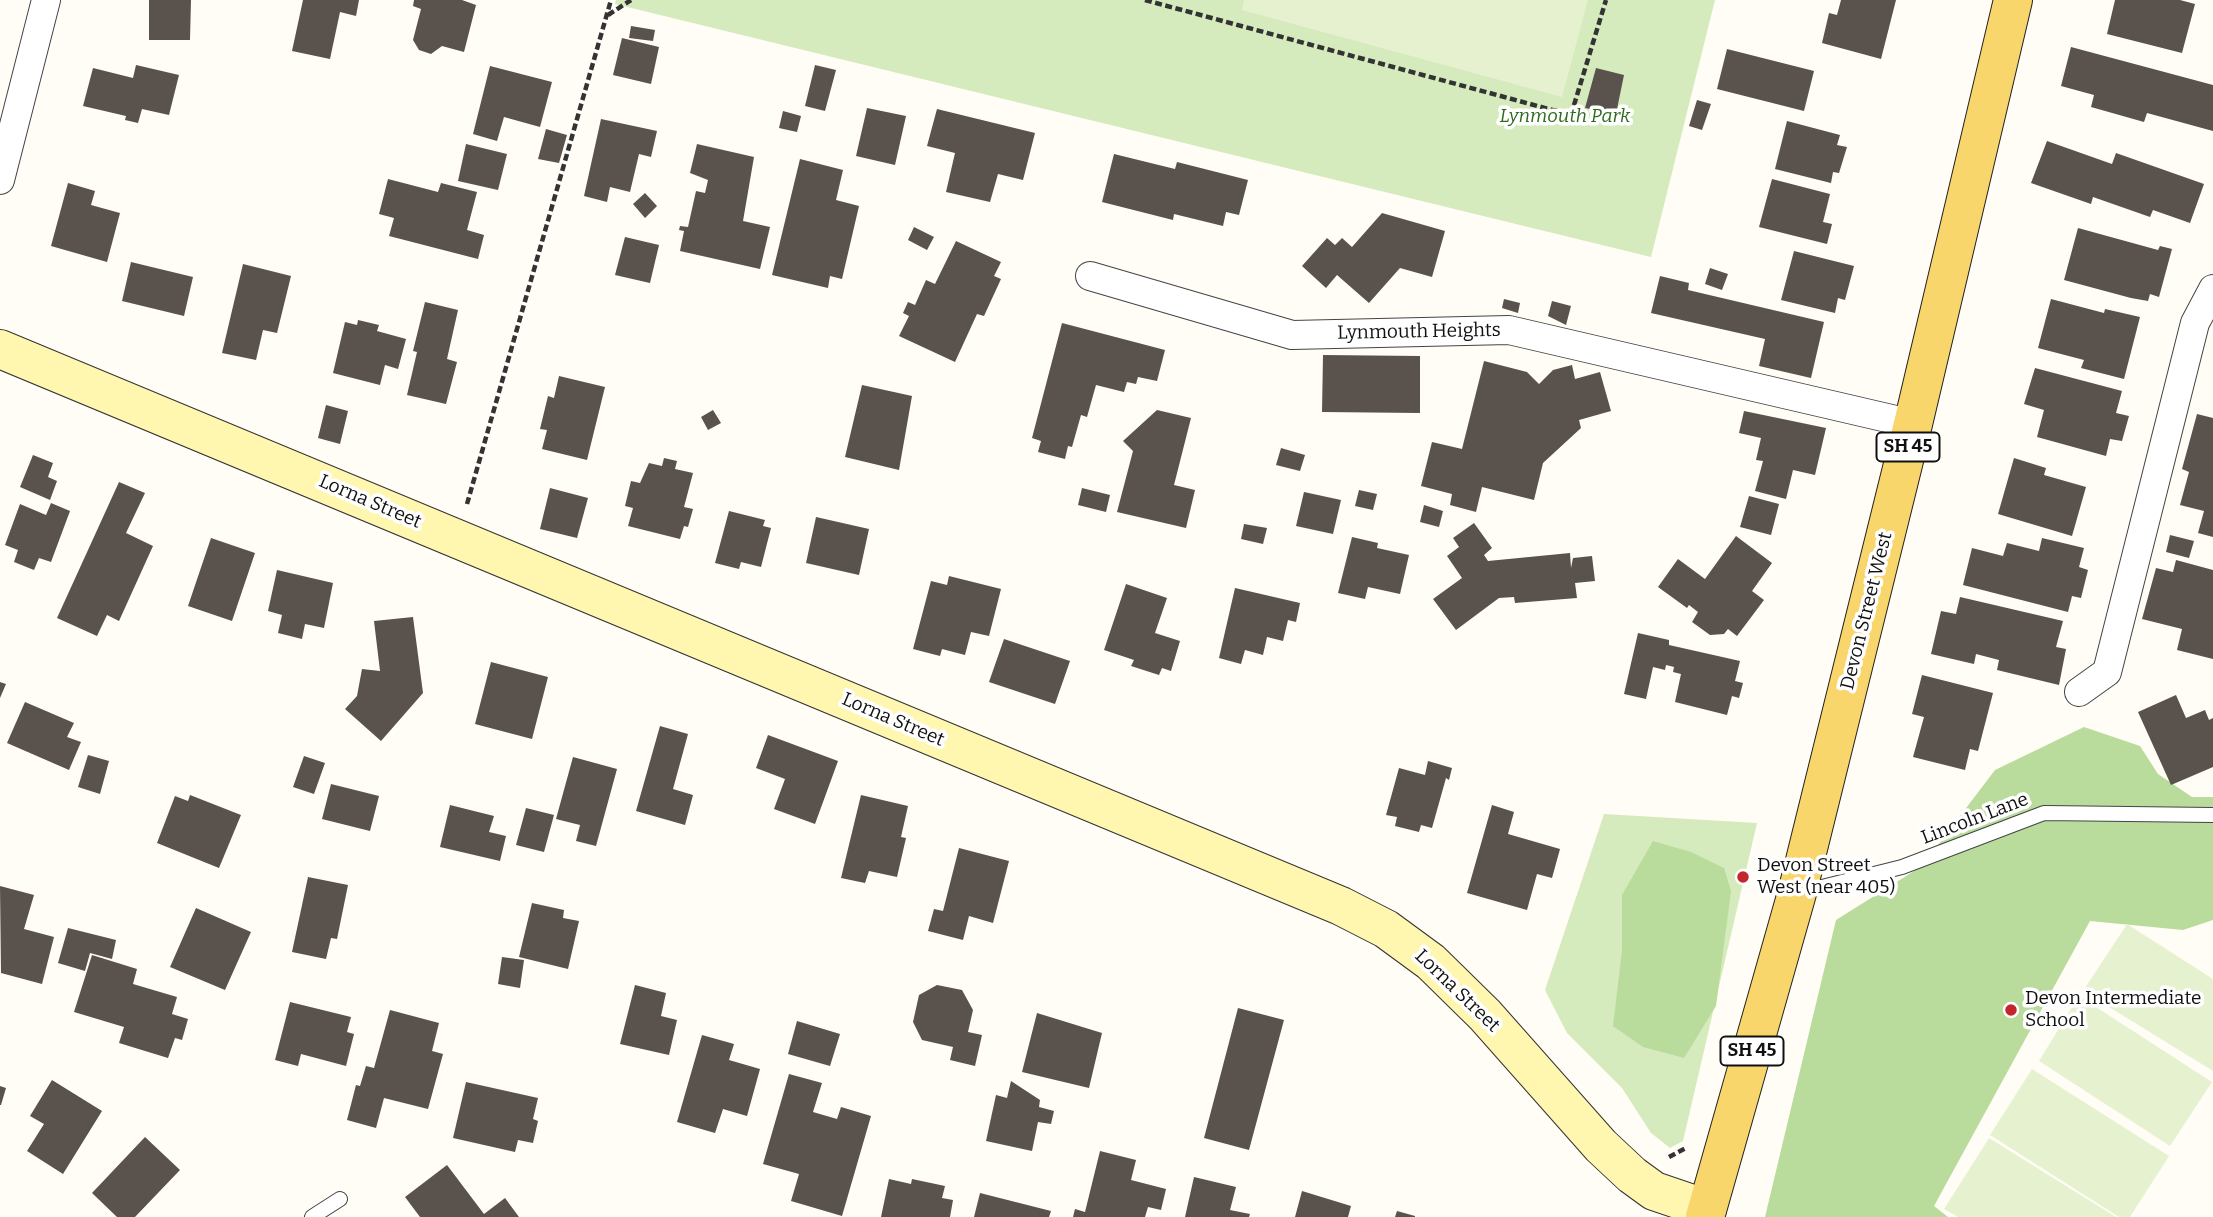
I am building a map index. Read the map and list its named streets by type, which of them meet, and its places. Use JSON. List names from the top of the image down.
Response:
{
  "streets": {
    "main road": ["SH 45", "Devon Street West"],
    "street": ["Lynmouth Heights", "Lorna Street"],
    "lane": ["Lincoln Lane"]
  },
  "crossings": [
    ["Lynmouth Heights", "Devon Street West"],
    ["Lorna Street", "Devon Street West"],
    ["Devon Street West", "Lincoln Lane"]
  ],
  "parks": ["Lynmouth Park"],
  "places": ["Devon Street West (near 405)", "Devon Intermediate School"]
}
